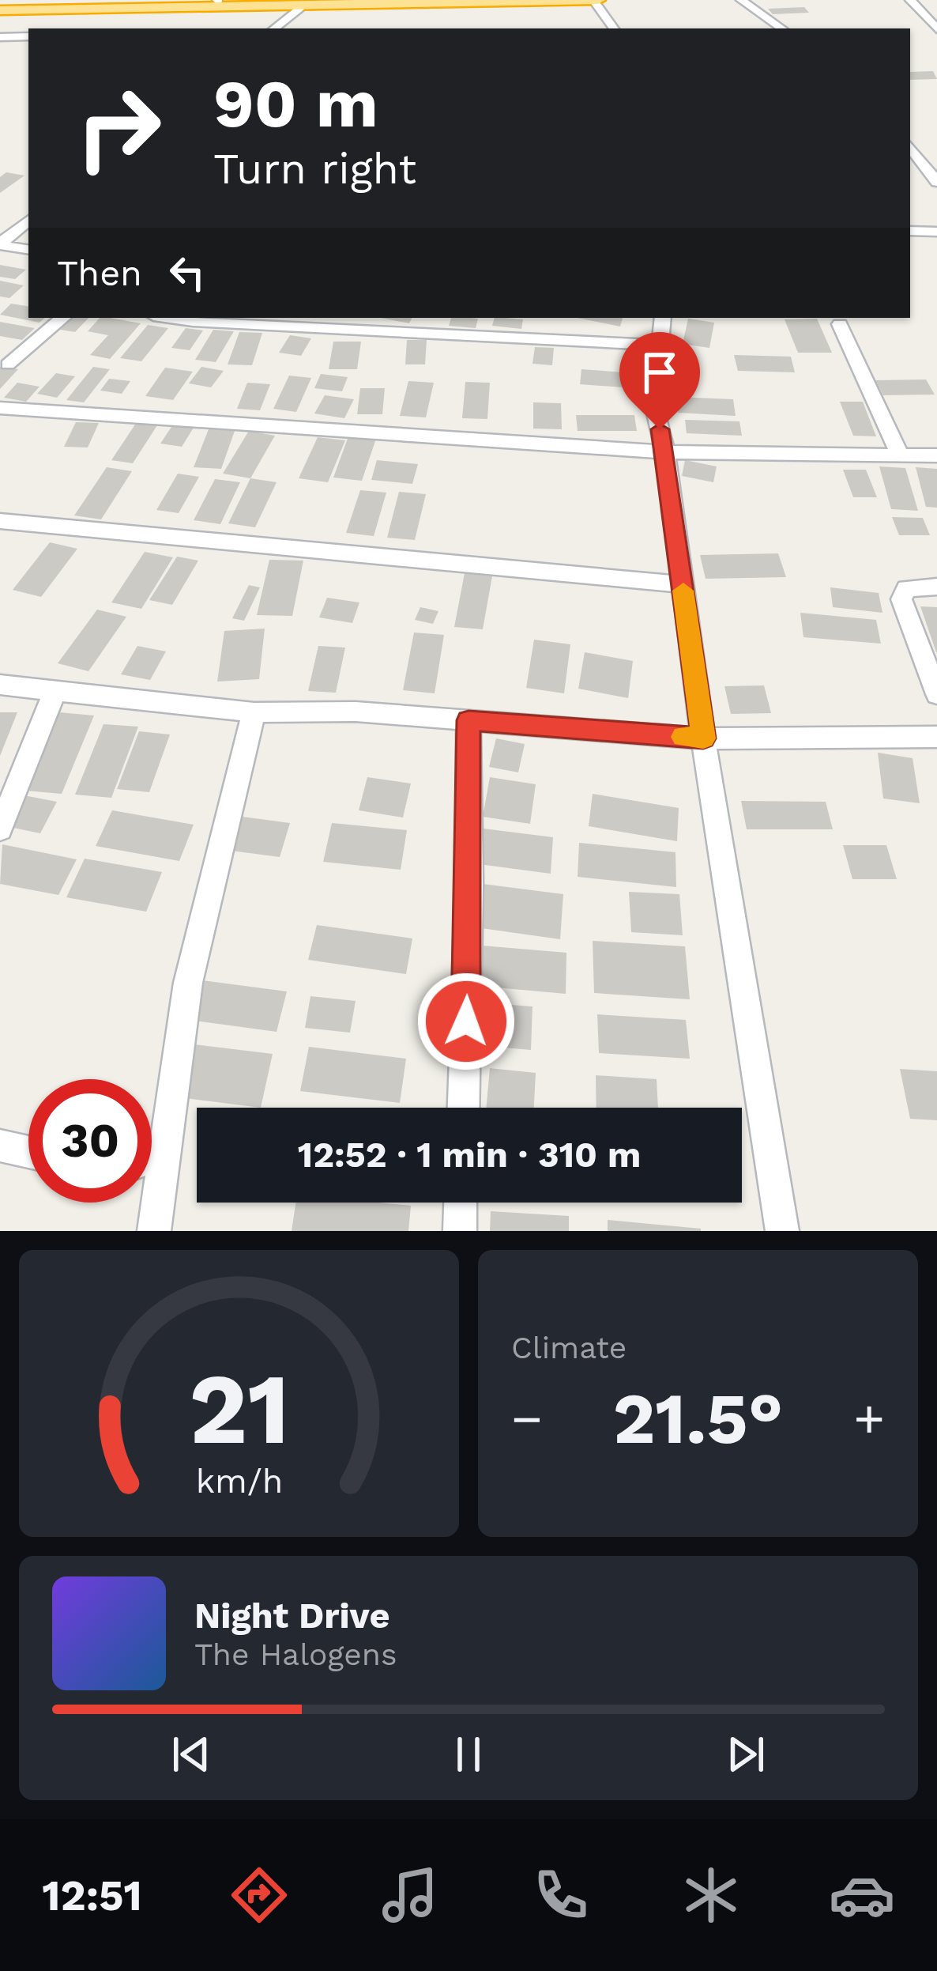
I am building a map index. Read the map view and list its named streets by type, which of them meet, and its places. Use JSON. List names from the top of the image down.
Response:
{
  "page": {
    "turn": ["90 m", "Turn right"],
    "then": "Then",
    "limit": "30",
    "trip": "12:52 · 1 min · 310 m",
    "tile": "Climate",
    "heat": ["−", "21.5°", "+"],
    "song": ["Night Drive", "The Halogens"],
    "tabs": "12:51",
    "gauge": ["21", "km/h"]
  }
}
